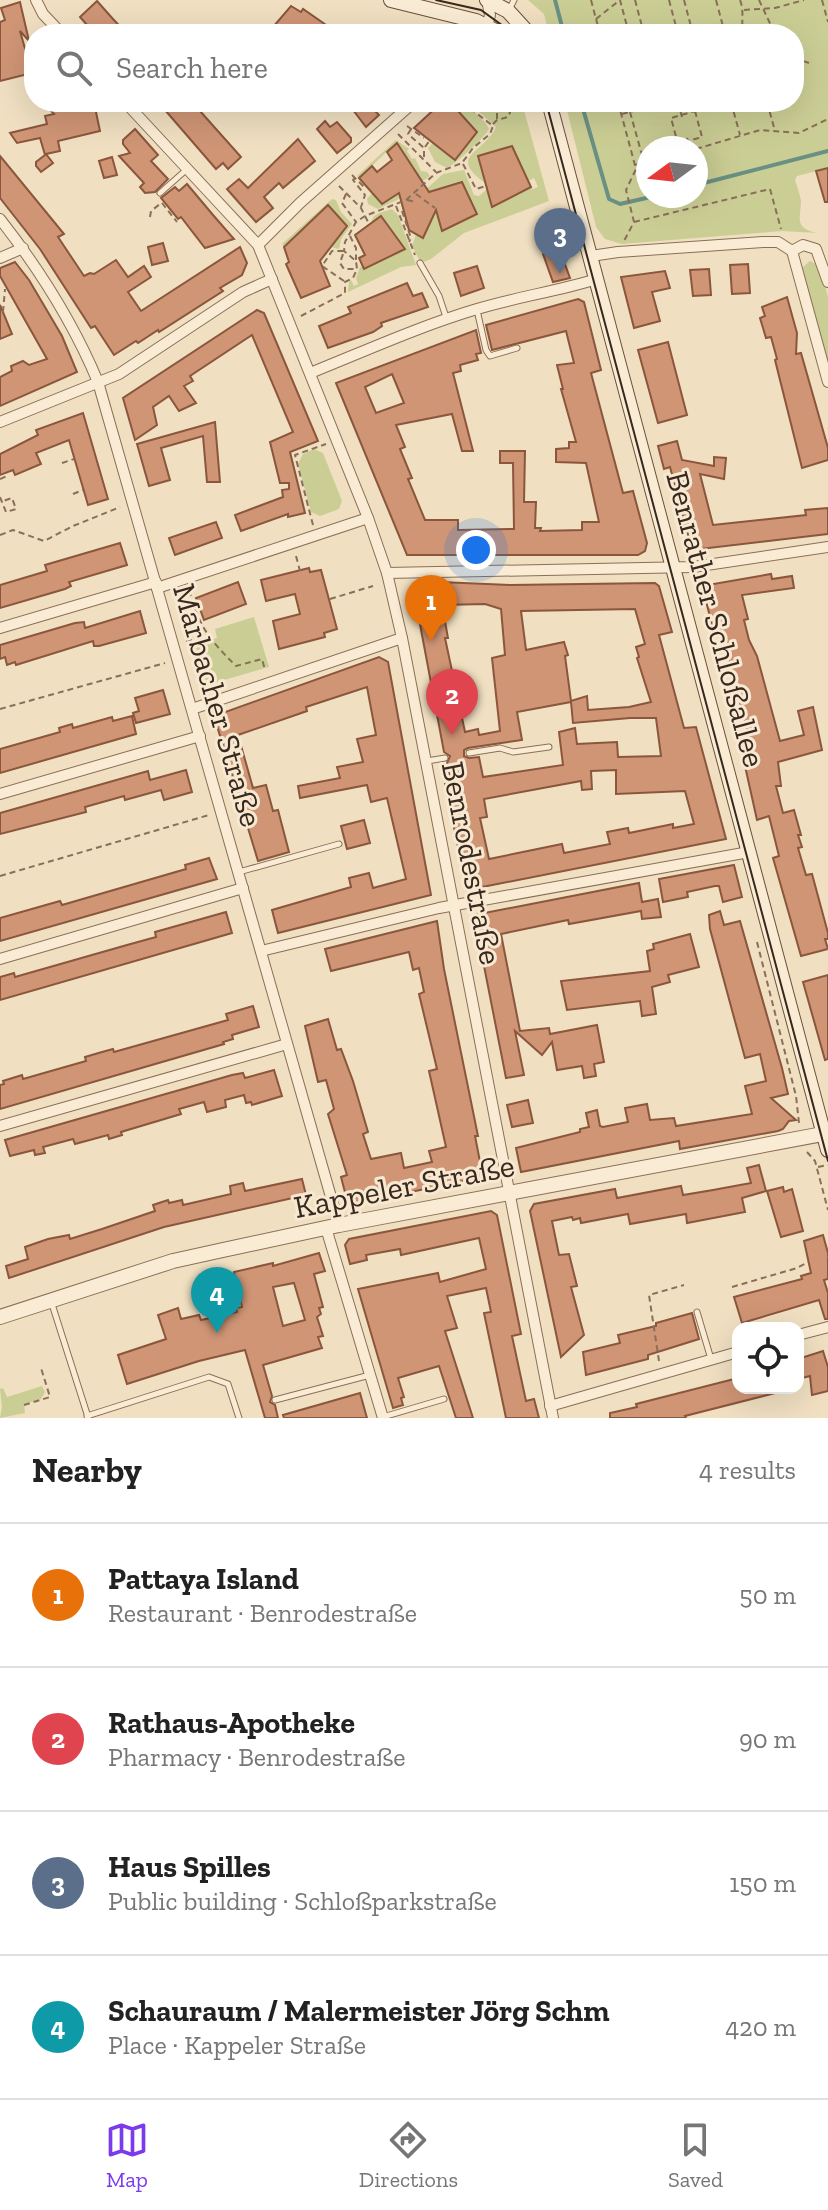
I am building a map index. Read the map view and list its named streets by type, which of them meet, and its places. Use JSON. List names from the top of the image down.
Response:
{
  "streets": {
    "main road": ["Benrather Schloßallee", "Kappeler Straße"],
    "street": ["Marbacher Straße", "Benrodestraße"]
  },
  "crossings": [
    ["Benrather Schloßallee", "Kappeler Straße"],
    ["Marbacher Straße", "Kappeler Straße"],
    ["Benrodestraße", "Kappeler Straße"]
  ],
  "north": "left",
  "page": {
    "search": "Search here",
    "pins": [
      "3",
      "1",
      "2",
      "4"
    ],
    "heading": ["Nearby", "4 results"],
    "list": [
      {
        "mark": "1",
        "name": "Pattaya Island",
        "note": "Restaurant · Benrodestraße",
        "value": "50 m"
      },
      {
        "mark": "2",
        "name": "Rathaus-Apotheke",
        "note": "Pharmacy · Benrodestraße",
        "value": "90 m"
      },
      {
        "mark": "3",
        "name": "Haus Spilles",
        "note": "Public building · Schloßparkstraße",
        "value": "150 m"
      },
      {
        "mark": "4",
        "name": "Schauraum / Malermeister Jörg Schm",
        "note": "Place · Kappeler Straße",
        "value": "420 m"
      }
    ],
    "nav": ["Map", "Directions", "Saved"]
  }
}
